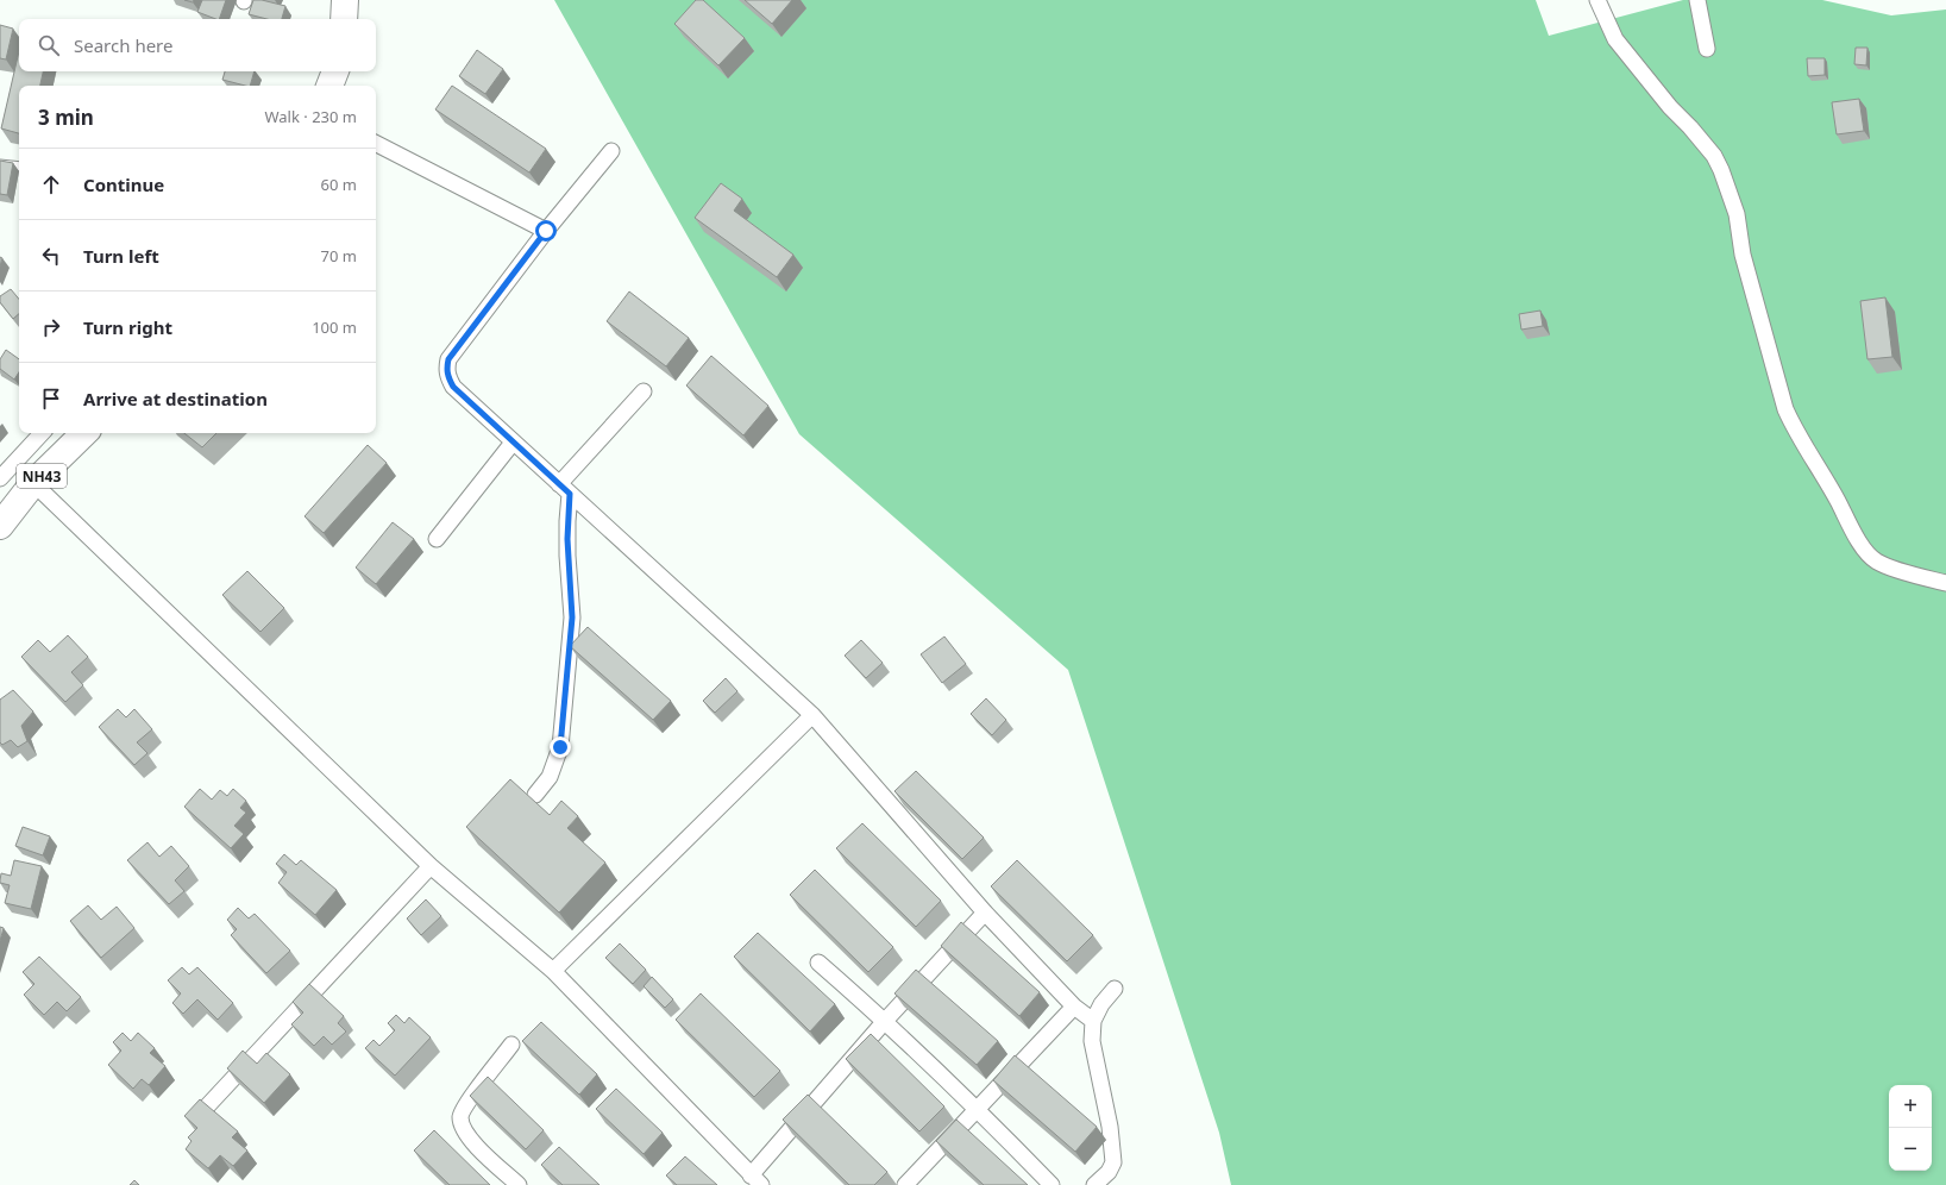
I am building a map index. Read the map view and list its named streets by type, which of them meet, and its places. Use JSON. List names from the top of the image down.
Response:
{
  "streets": {
    "highway": ["NH43"]
  },
  "page": {
    "search": "Search here",
    "heading": ["3 min", "Walk · 230 m"],
    "list": [
      ["Continue", "60 m"],
      ["Turn left", "70 m"],
      ["Turn right", "100 m"],
      "Arrive at destination"
    ],
    "map_buttons": ["+", "−"]
  }
}
